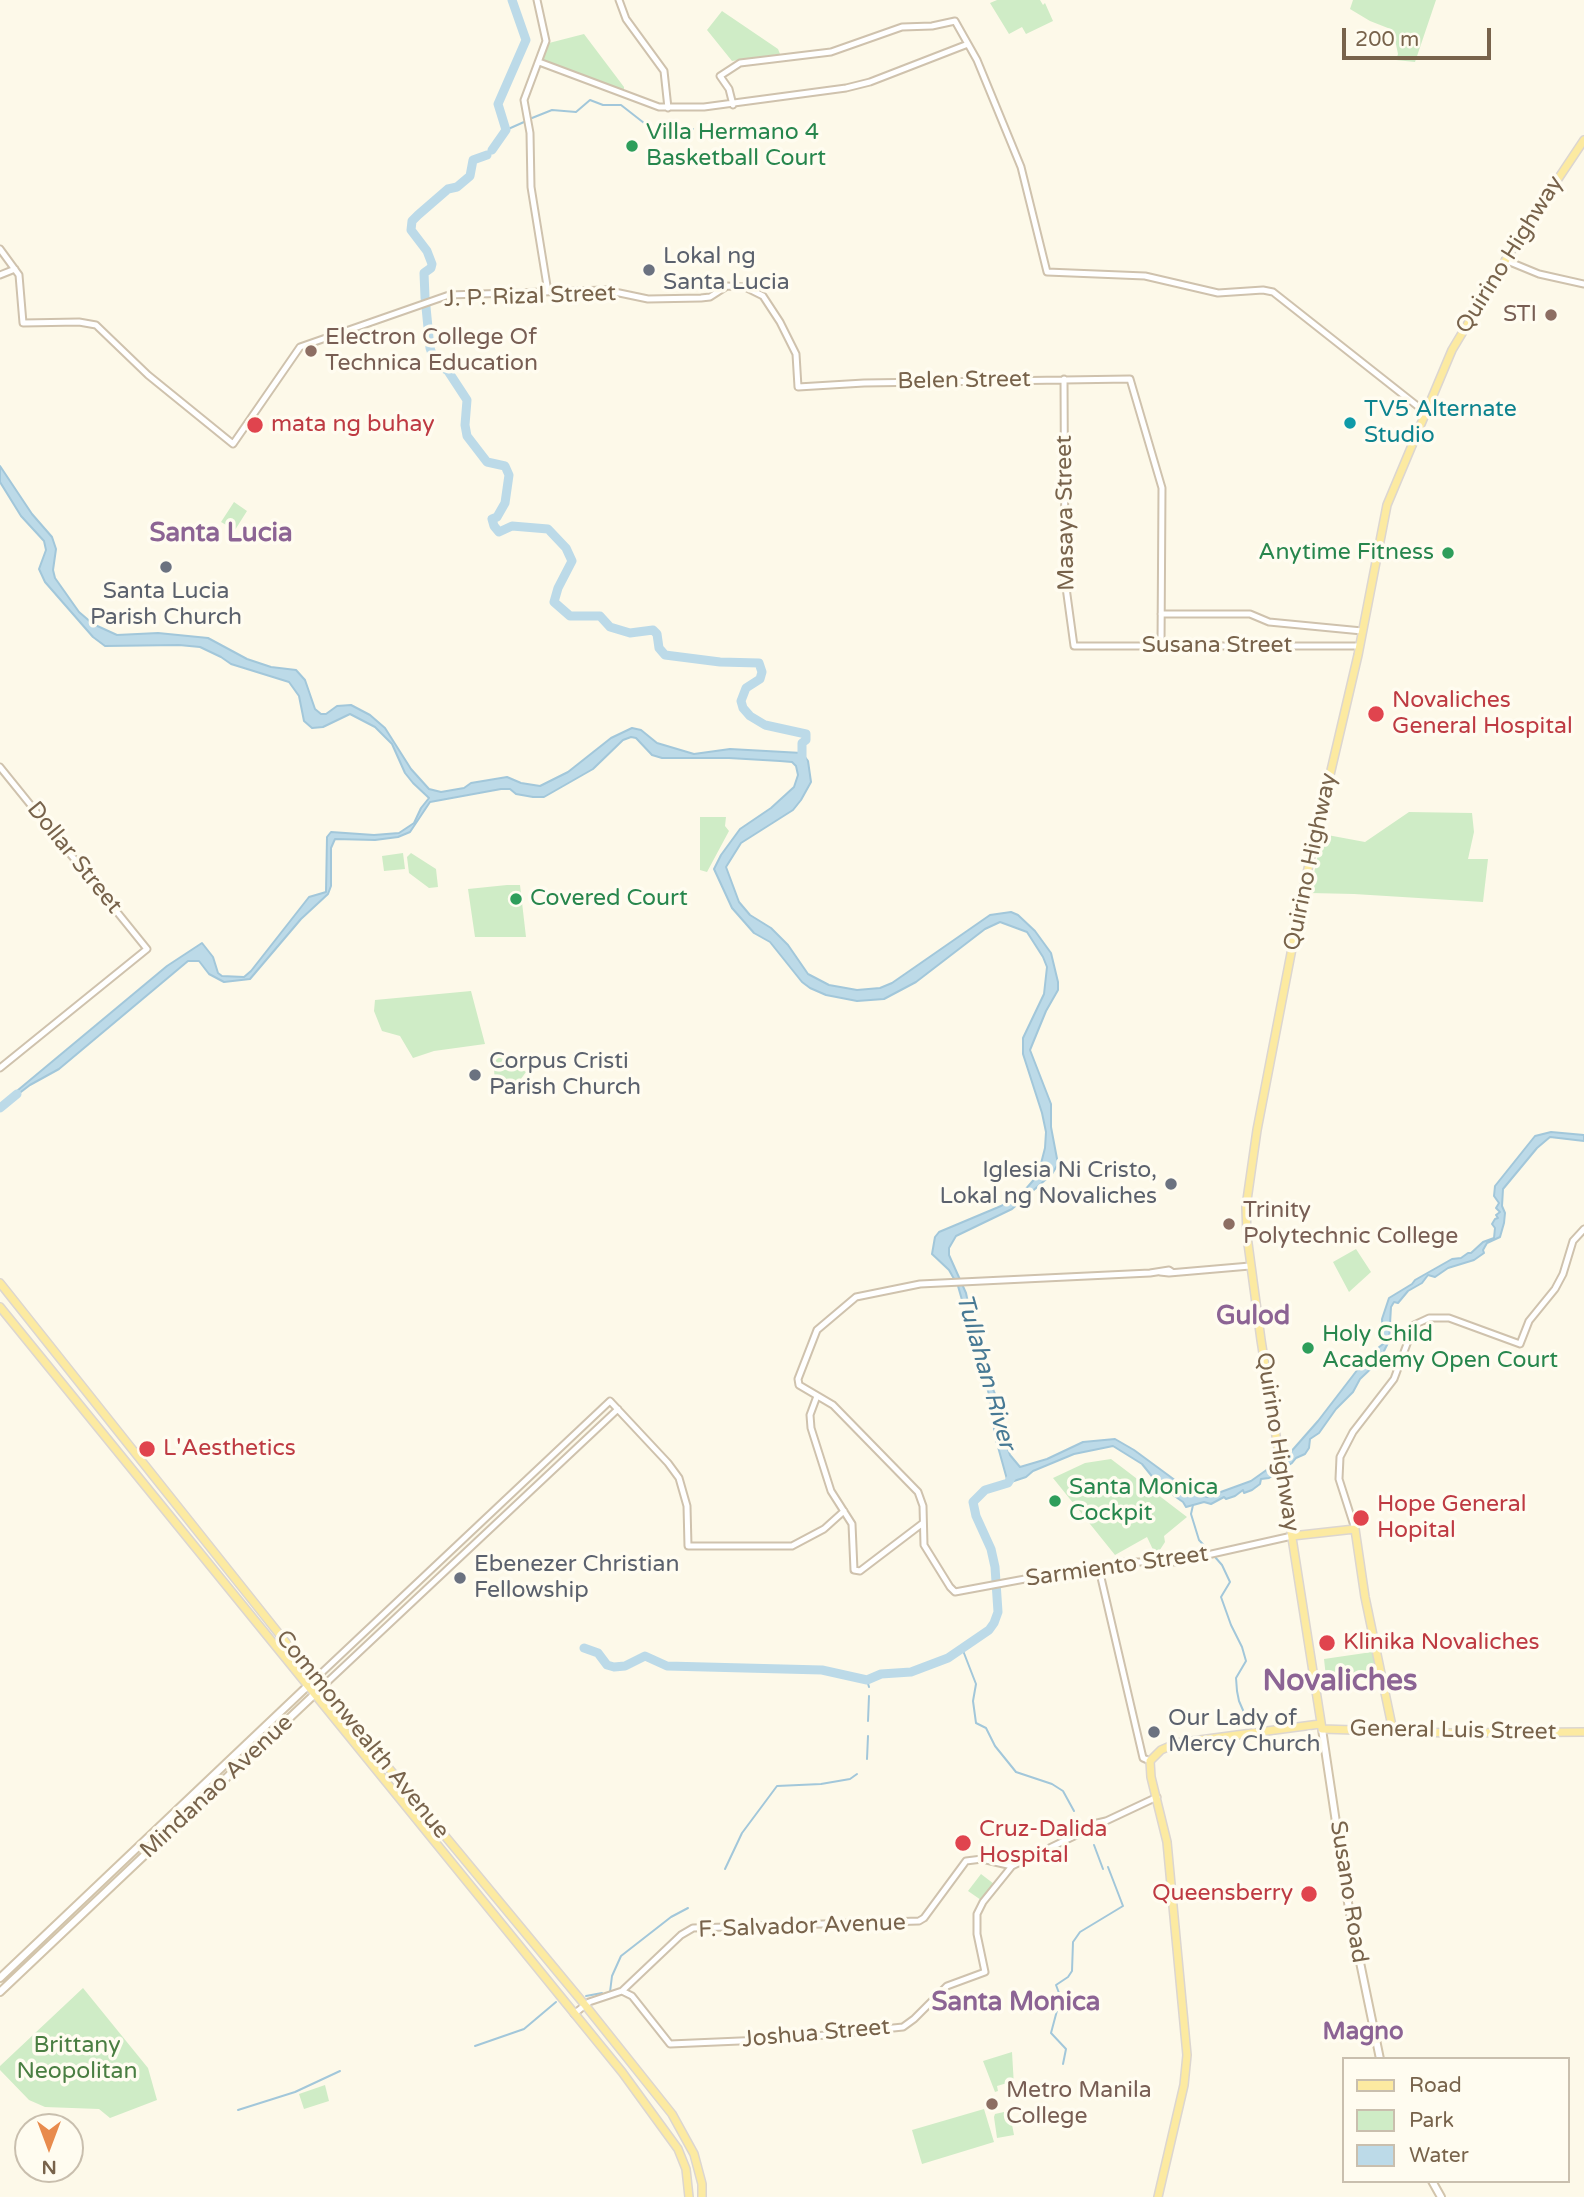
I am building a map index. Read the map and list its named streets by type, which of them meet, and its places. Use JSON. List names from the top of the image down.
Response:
{
  "streets": {
    "main road": [
      "Quirino Highway",
      "Sarmiento Street",
      "General Luis Street",
      "Commonwealth Avenue",
      "Mindanao Avenue",
      "Susano Road"
    ],
    "street": [
      "J. P. Rizal Street",
      "Belen Street",
      "Masaya Street",
      "Susana Street",
      "Dollar Street",
      "F. Salvador Avenue",
      "Joshua Street"
    ]
  },
  "crossings": [
    ["Quirino Highway", "Susana Street"],
    ["Quirino Highway", "Sarmiento Street"],
    ["Quirino Highway", "General Luis Street"],
    ["Quirino Highway", "Susano Road"],
    ["J. P. Rizal Street", "Belen Street"],
    ["Belen Street", "Masaya Street"],
    ["Masaya Street", "Susana Street"],
    ["General Luis Street", "Susano Road"],
    ["Commonwealth Avenue", "Mindanao Avenue"],
    ["F. Salvador Avenue", "Joshua Street"]
  ],
  "districts": [
    "Santa Lucia",
    "Gulod",
    "Novaliches",
    "Santa Monica",
    "Magno"
  ],
  "water": ["Tullahan River"],
  "parks": ["Brittany Neopolitan"],
  "places": [
    "Villa Hermano 4 Basketball Court",
    "Lokal ng Santa Lucia",
    "STI",
    "Electron College Of Technica Education",
    "TV5 Alternate Studio",
    "mata ng buhay",
    "Anytime Fitness",
    "Santa Lucia Parish Church",
    "Novaliches General Hospital",
    "Covered Court",
    "Corpus Cristi Parish Church",
    "Iglesia Ni Cristo, Lokal ng Novaliches",
    "Trinity Polytechnic College",
    "Holy Child Academy Open Court",
    "L'Aesthetics",
    "Santa Monica Cockpit",
    "Hope General Hopital",
    "Ebenezer Christian Fellowship",
    "Klinika Novaliches",
    "Our Lady of Mercy Church",
    "Cruz-Dalida Hospital",
    "Queensberry",
    "Metro Manila College"
  ],
  "legend": ["Road", "Park", "Water"],
  "scale_bar": "200 m",
  "north": "bottom"
}
